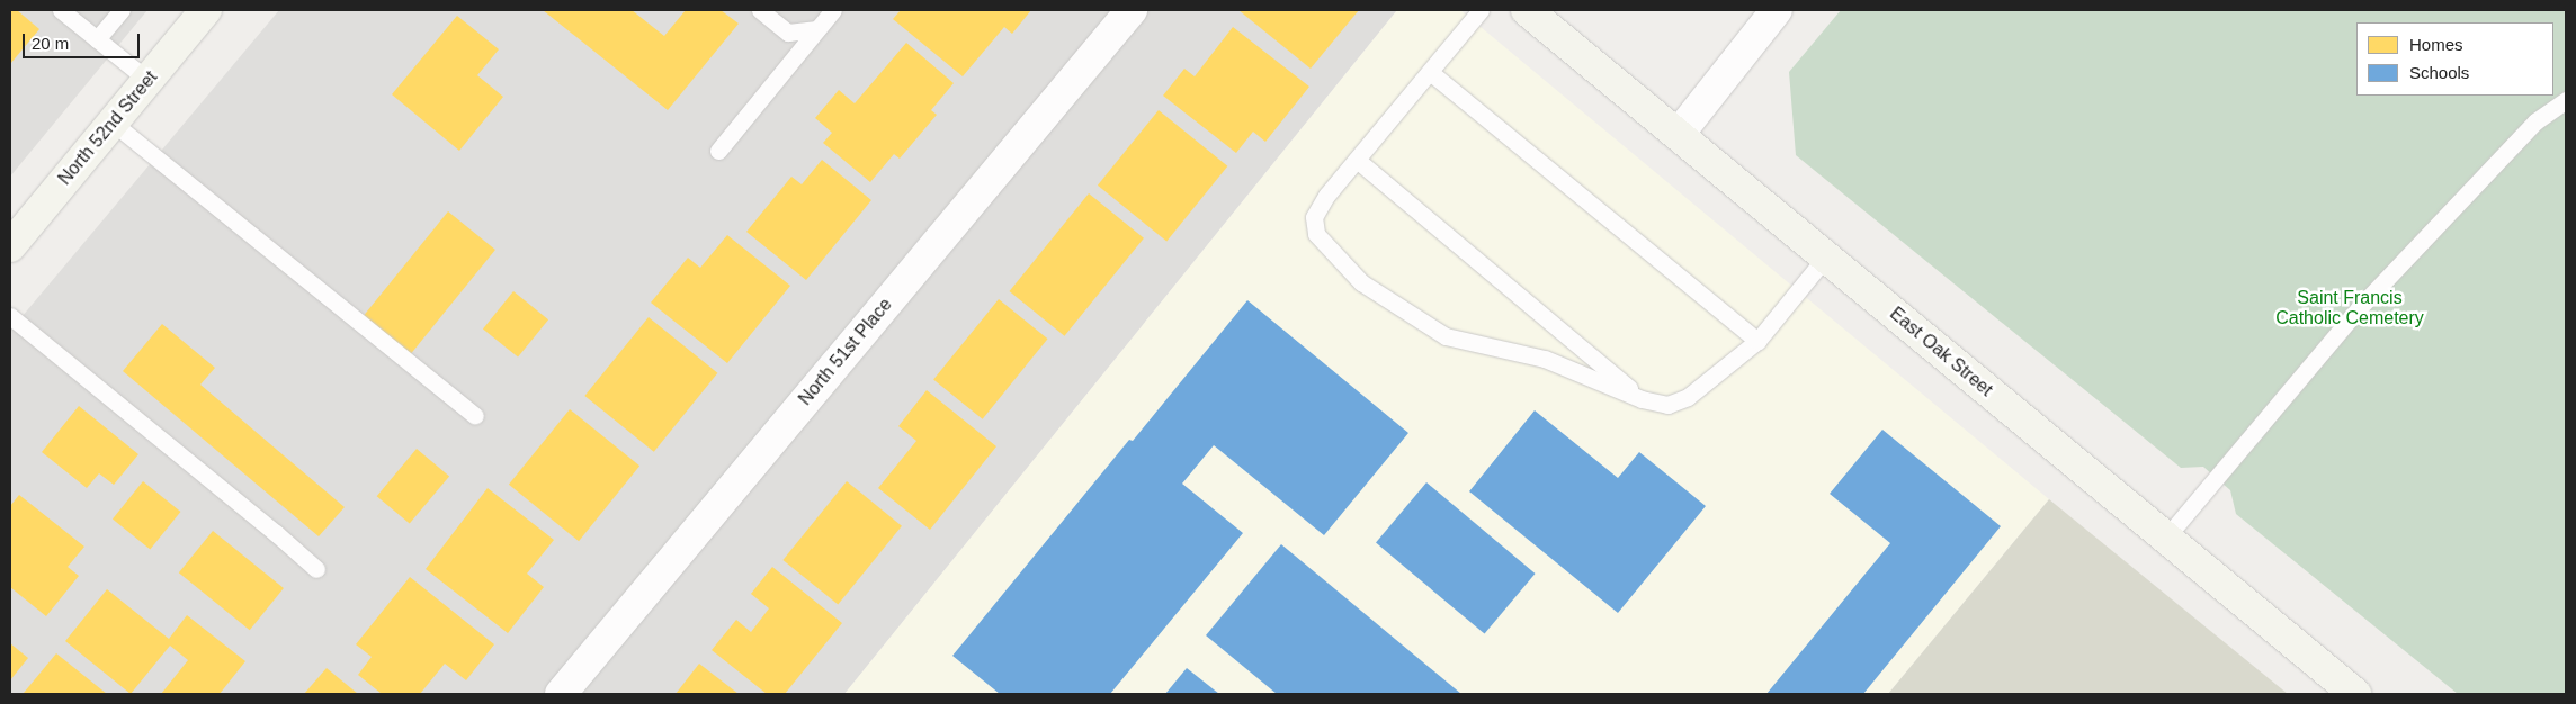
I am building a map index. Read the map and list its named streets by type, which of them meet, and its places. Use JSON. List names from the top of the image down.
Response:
{
  "streets": {
    "street": ["North 52nd Street", "North 51st Place", "East Oak Street"]
  },
  "parks": ["Saint Francis Catholic Cemetery"],
  "legend": ["Homes", "Schools"],
  "scale_bar": "20 m"
}
